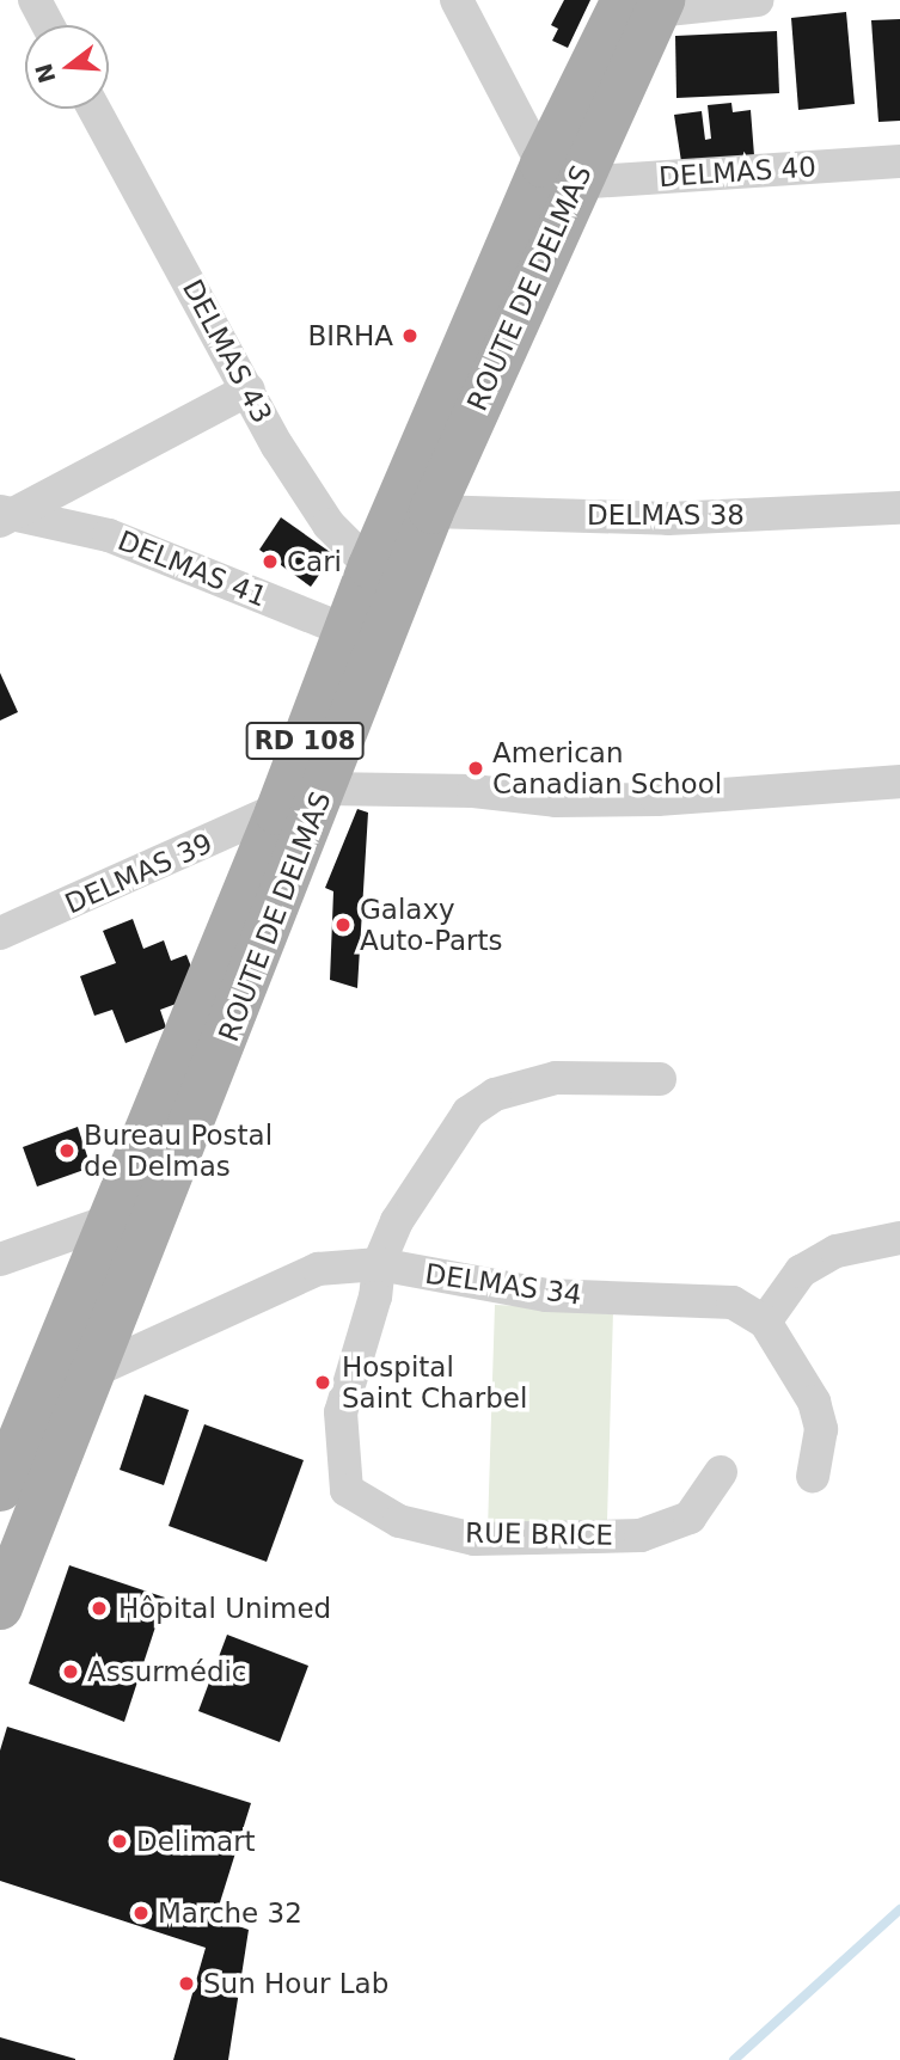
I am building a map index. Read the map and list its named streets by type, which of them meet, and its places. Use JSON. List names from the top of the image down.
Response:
{
  "streets": {
    "main road": ["ROUTE DE DELMAS", "RD 108"],
    "street": [
      "DELMAS 40",
      "DELMAS 43",
      "DELMAS 38",
      "DELMAS 41",
      "DELMAS 39",
      "DELMAS 34",
      "RUE BRICE"
    ]
  },
  "crossings": [
    ["DELMAS 40", "ROUTE DE DELMAS"],
    ["ROUTE DE DELMAS", "DELMAS 43"],
    ["ROUTE DE DELMAS", "DELMAS 38"],
    ["ROUTE DE DELMAS", "DELMAS 41"],
    ["ROUTE DE DELMAS", "DELMAS 39"],
    ["ROUTE DE DELMAS", "DELMAS 34"],
    ["DELMAS 34", "RUE BRICE"]
  ],
  "places": [
    "BIRHA",
    "Cari",
    "American Canadian School",
    "Galaxy Auto-Parts",
    "Bureau Postal de Delmas",
    "Hospital Saint Charbel",
    "Hôpital Unimed",
    "Assurmédic",
    "Delimart",
    "Marche 32",
    "Sun Hour Lab"
  ],
  "north": "left"
}
